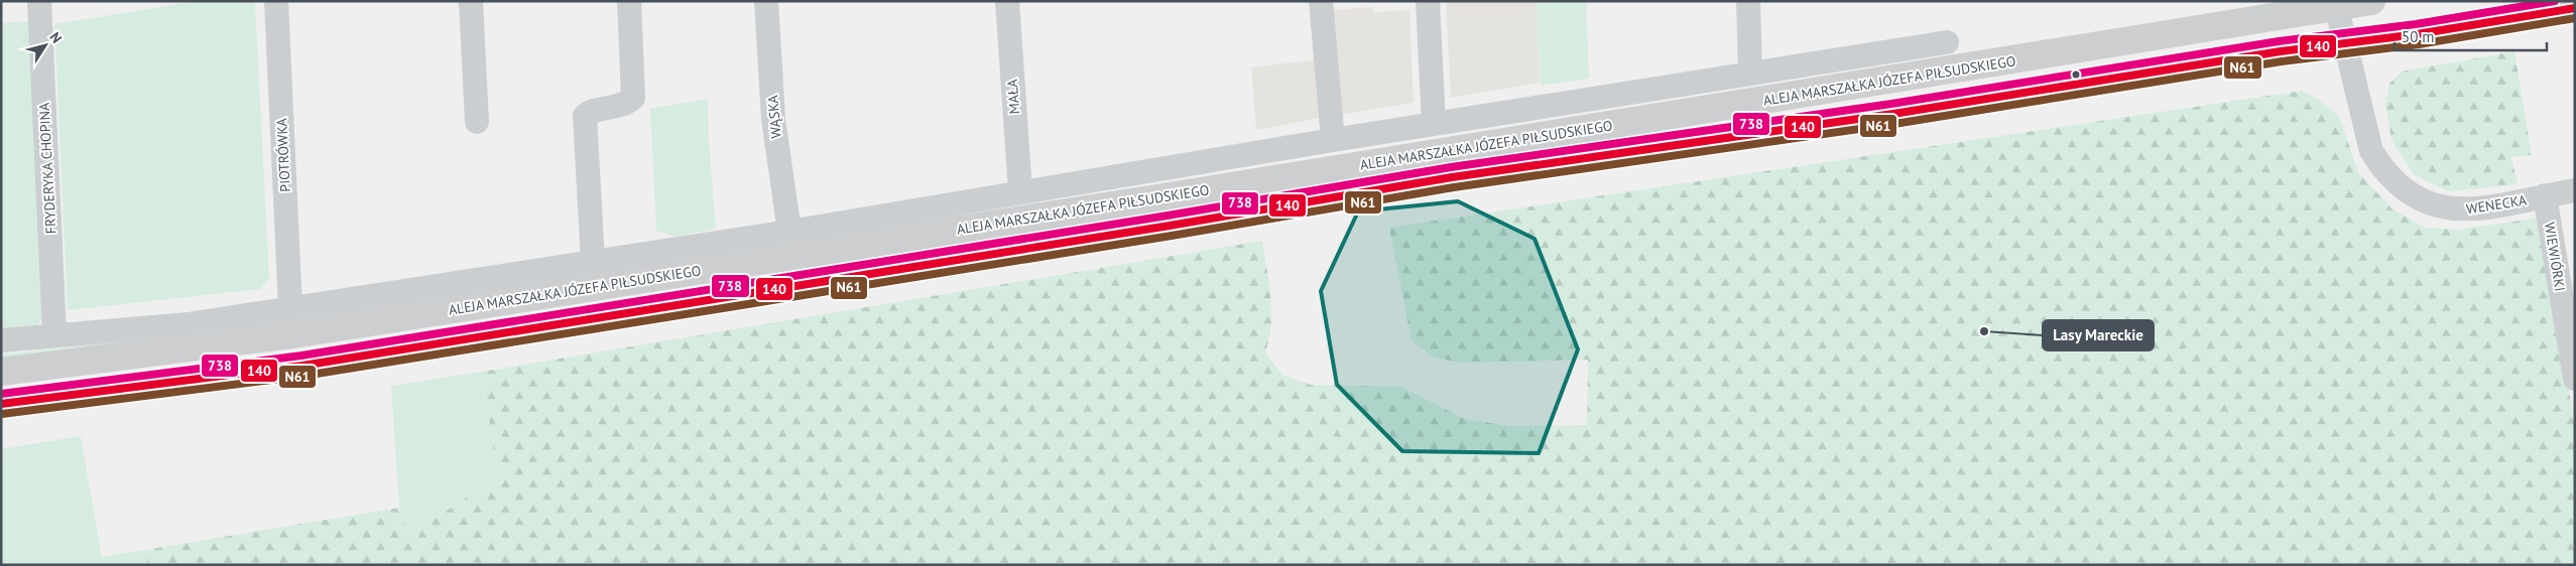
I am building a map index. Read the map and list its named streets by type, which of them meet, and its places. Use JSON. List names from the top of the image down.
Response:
{
  "streets": {
    "main road": ["ALEJA MARSZAŁKA JÓZEFA PIŁSUDSKIEGO"],
    "street": [
      "MAŁA",
      "WĄSKA",
      "PIOTRÓWKA",
      "FRYDERYKA CHOPINA",
      "WENECKA",
      "WIEWIÓRKI"
    ]
  },
  "crossings": [
    ["ALEJA MARSZAŁKA JÓZEFA PIŁSUDSKIEGO", "WENECKA"],
    ["WENECKA", "WIEWIÓRKI"]
  ],
  "places": ["Lasy Mareckie"],
  "lines": ["transit line 738", "transit line 140", "transit line N61"],
  "scale_bar": "50 m",
  "north": "top right"
}
